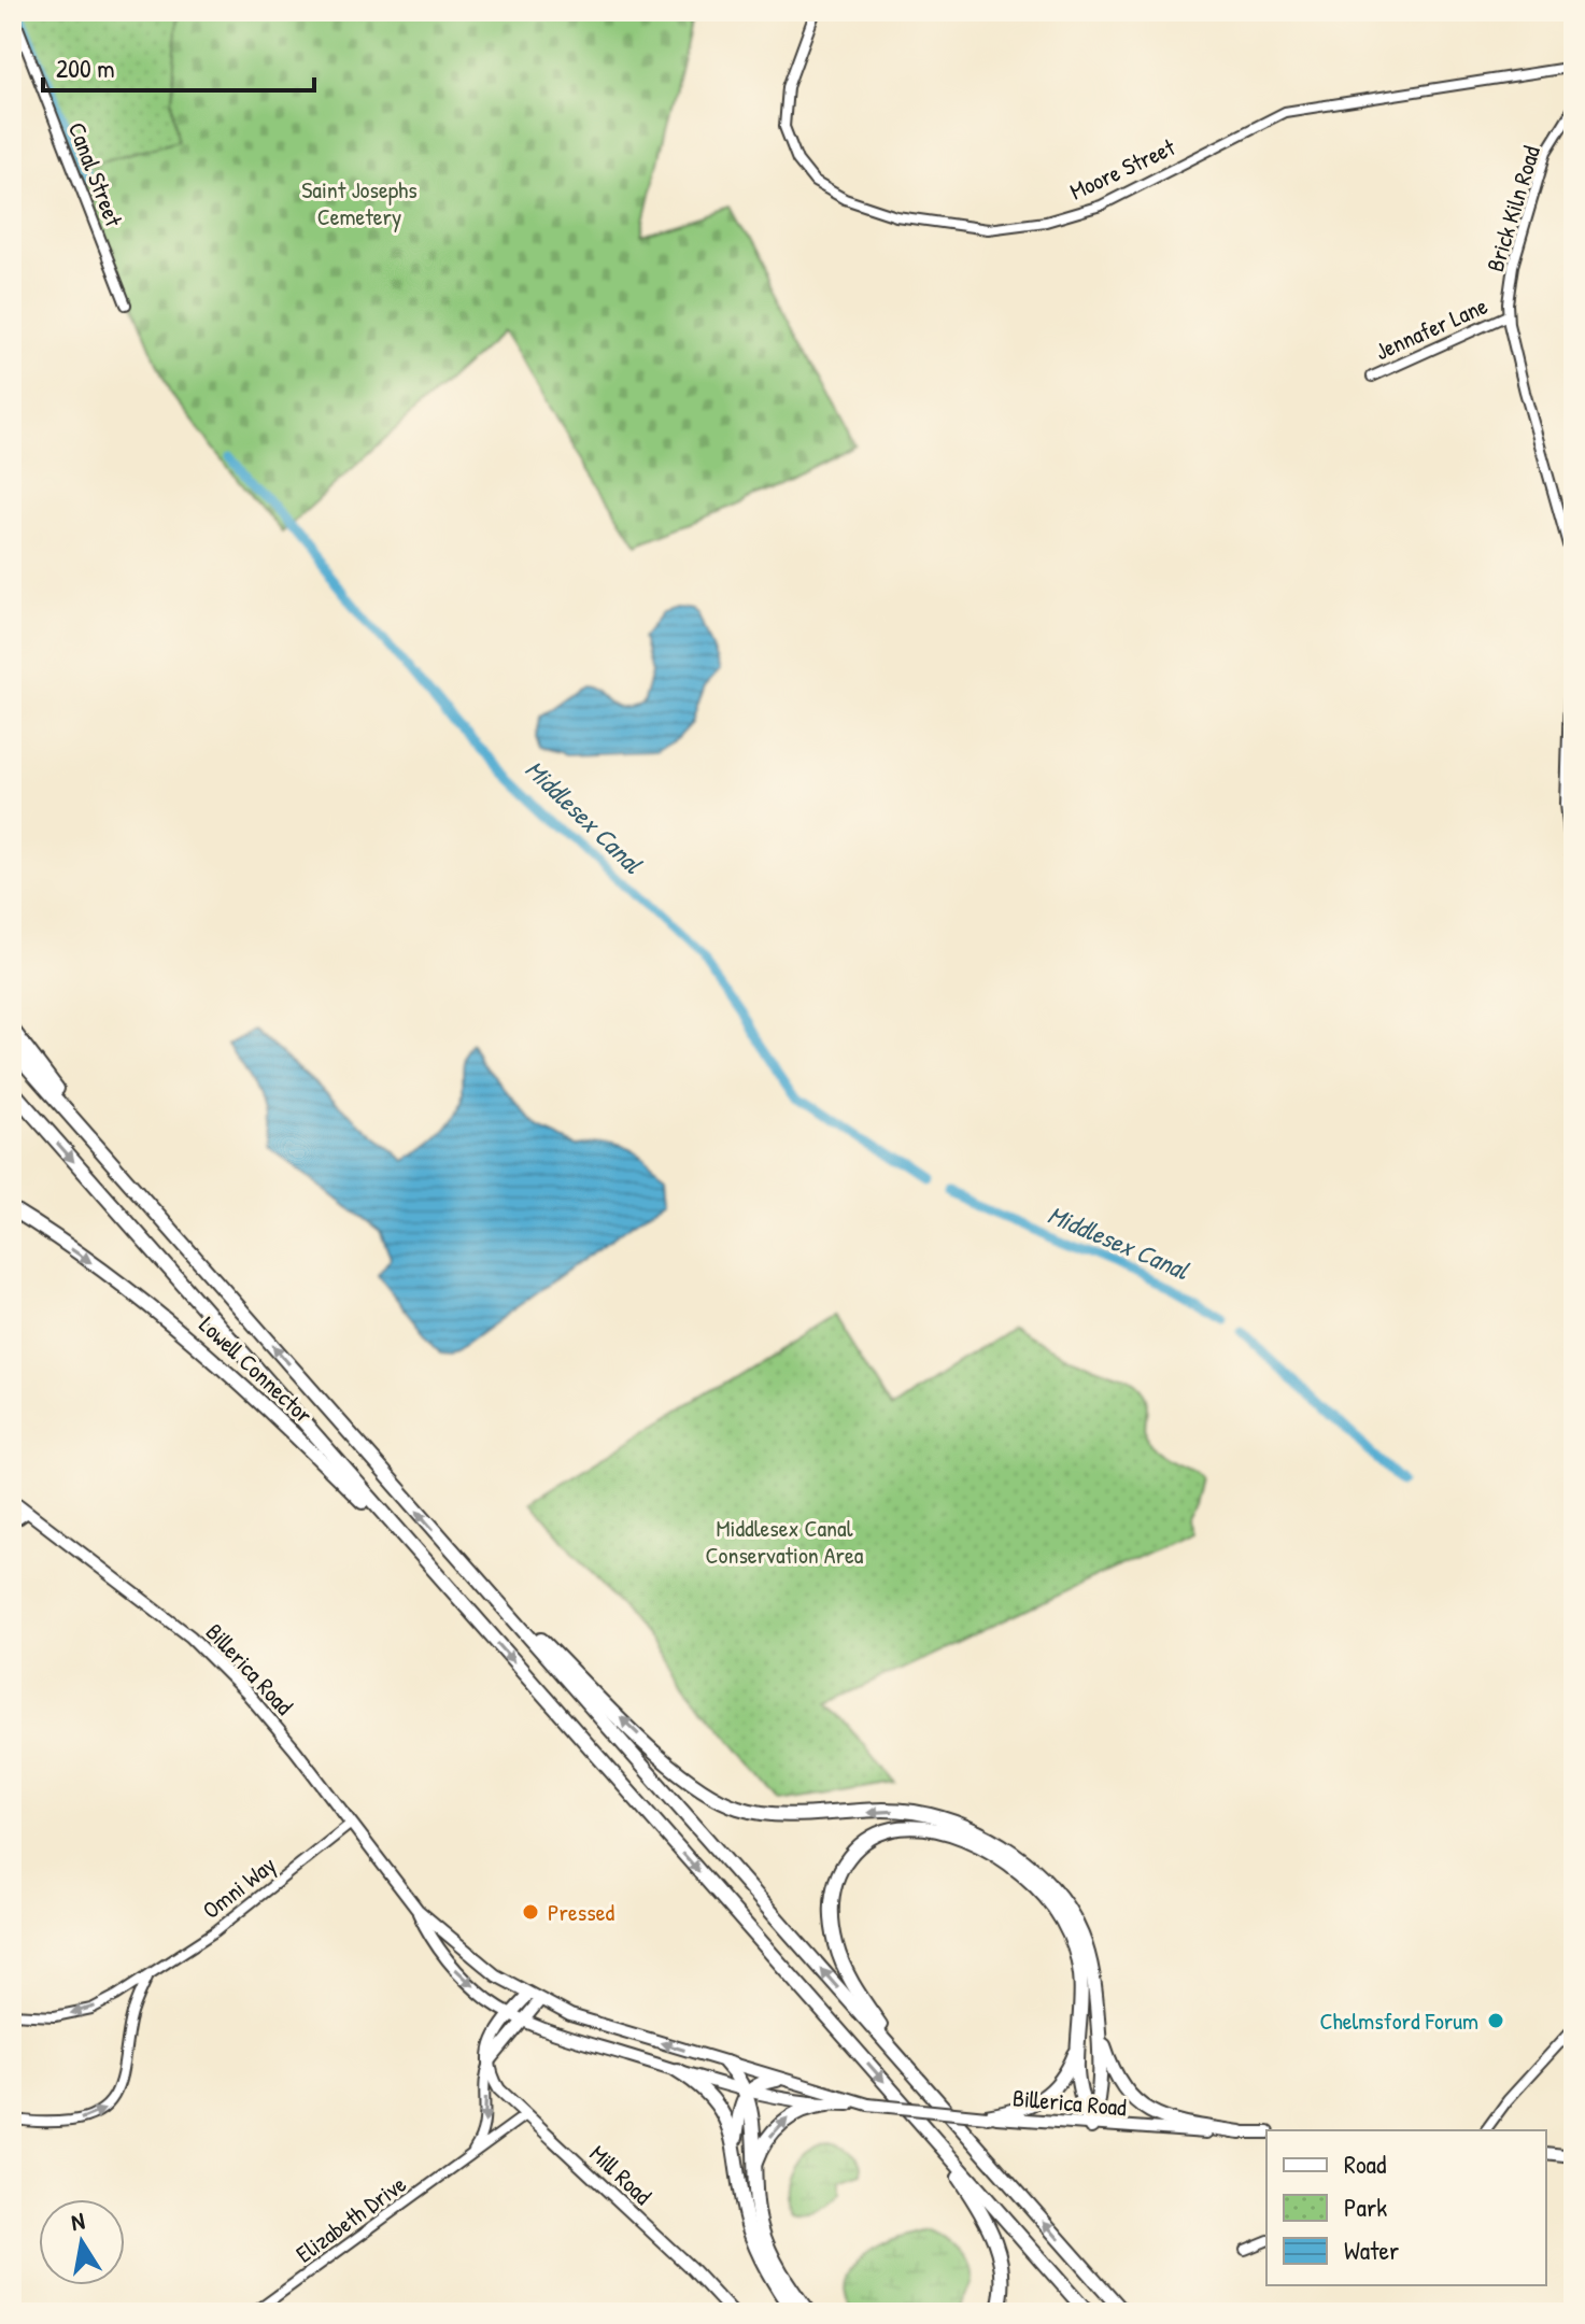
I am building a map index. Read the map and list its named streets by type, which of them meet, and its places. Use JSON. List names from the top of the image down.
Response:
{
  "streets": {
    "highway": ["Lowell Connector"],
    "main road": ["Billerica Road", "Mill Road"],
    "street": [
      "Moore Street",
      "Canal Street",
      "Brick Kiln Road",
      "Jennafer Lane",
      "Omni Way",
      "Elizabeth Drive"
    ]
  },
  "crossings": [
    ["Brick Kiln Road", "Jennafer Lane"],
    ["Billerica Road", "Omni Way"],
    ["Mill Road", "Elizabeth Drive"]
  ],
  "one_way": ["Omni Way"],
  "water": ["Middlesex Canal"],
  "parks": ["Saint Josephs Cemetery", "Middlesex Canal Conservation Area"],
  "places": ["Pressed", "Chelmsford Forum"],
  "legend": ["Road", "Park", "Water"],
  "scale_bar": "200 m",
  "north": "top"
}
